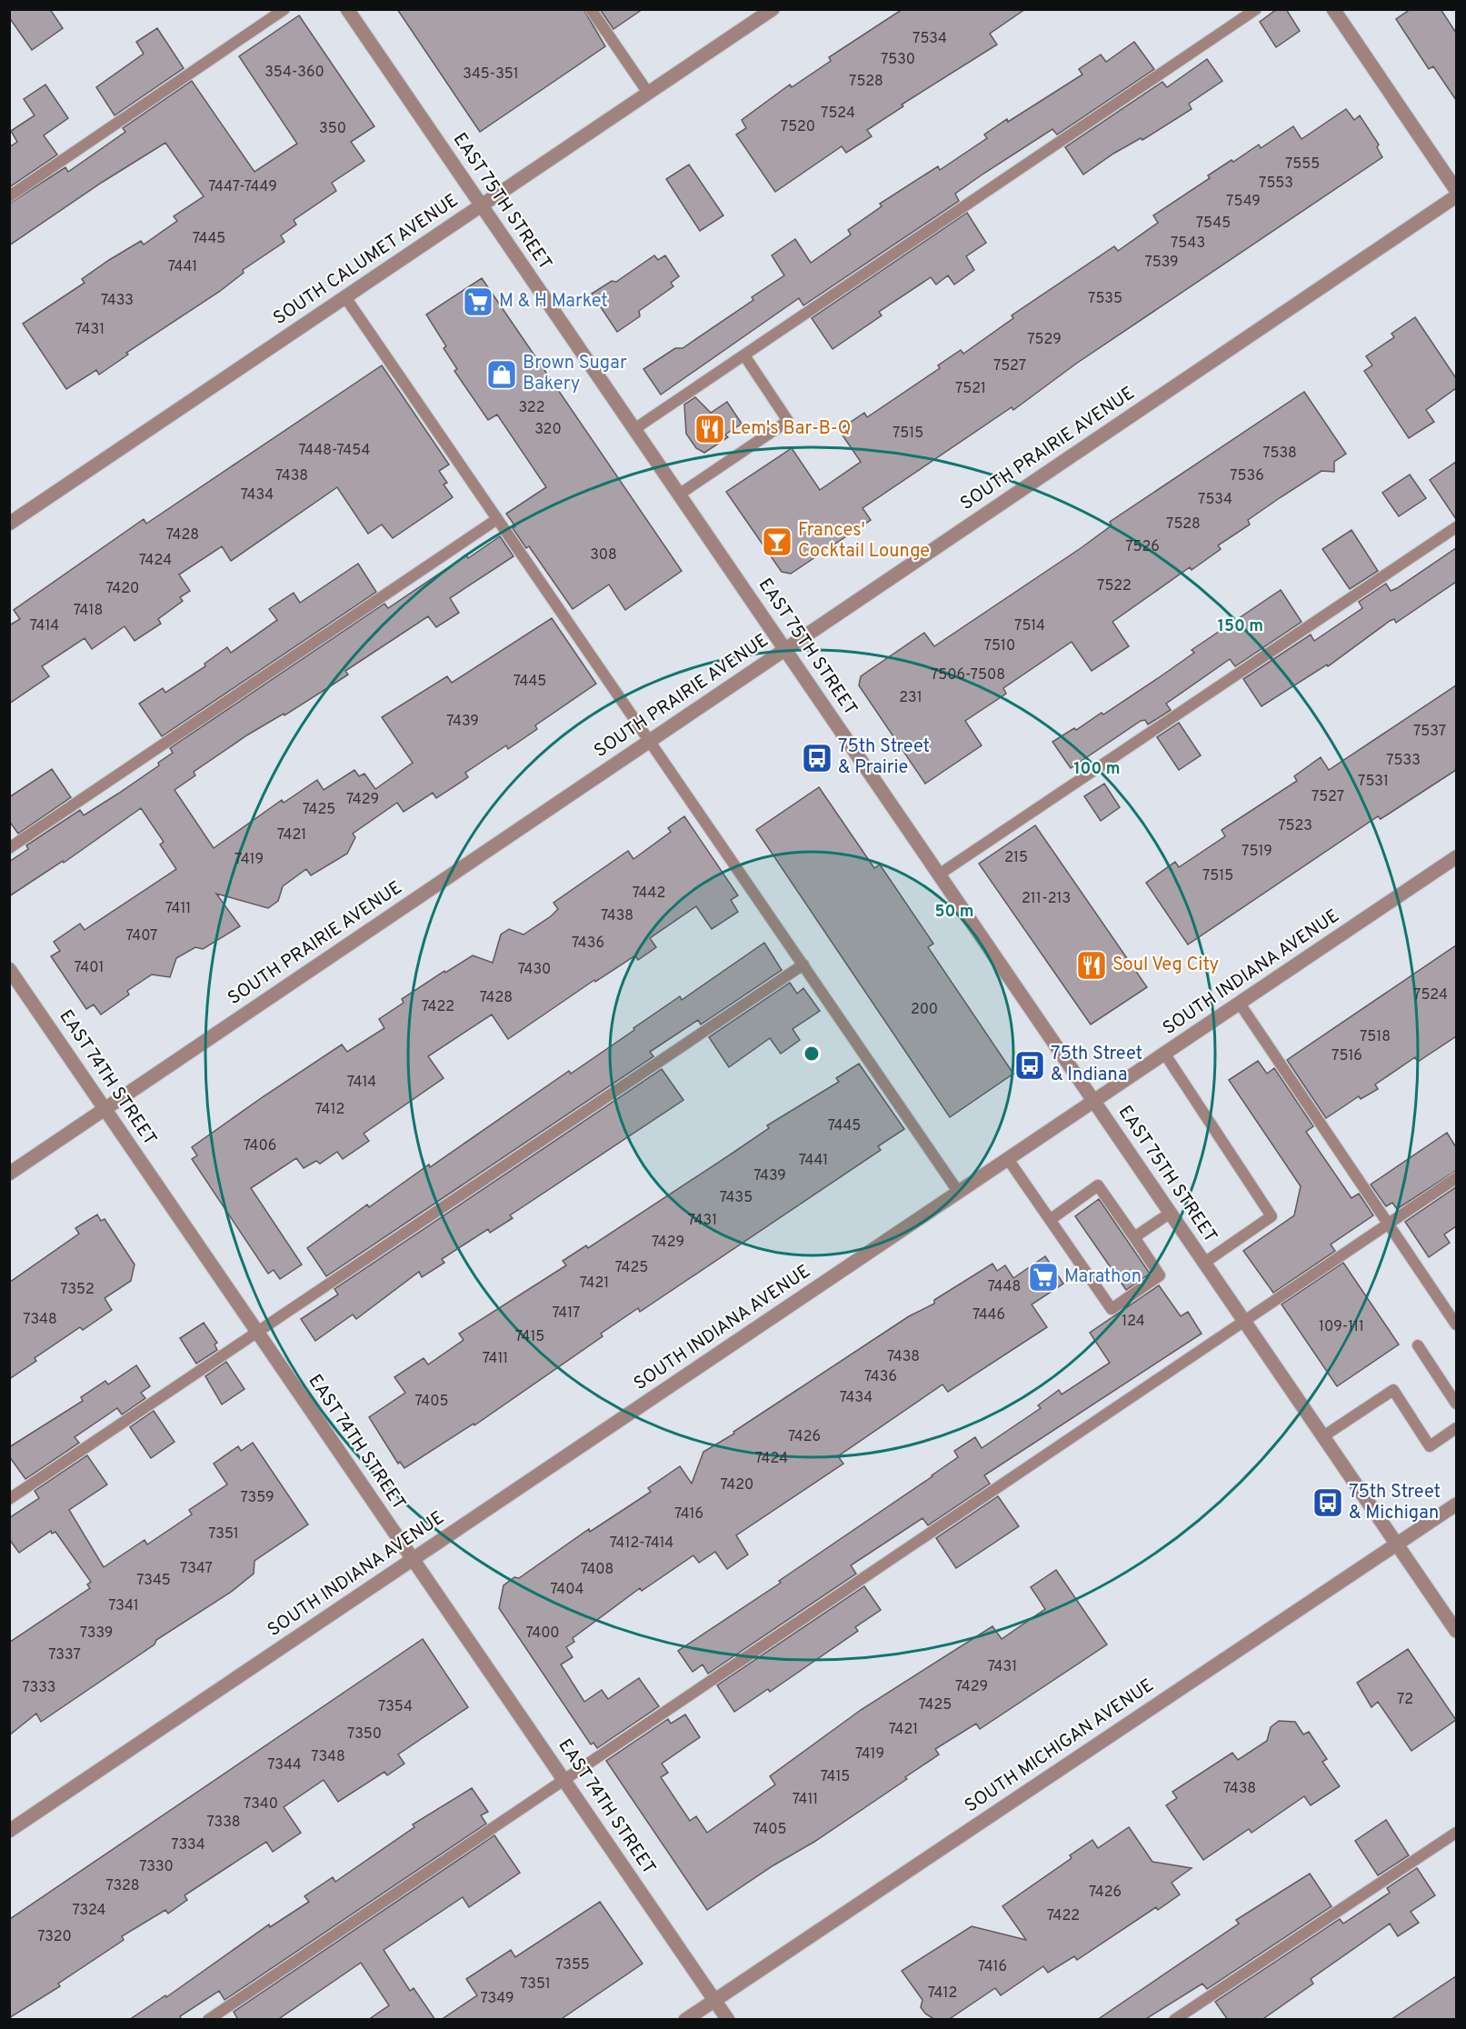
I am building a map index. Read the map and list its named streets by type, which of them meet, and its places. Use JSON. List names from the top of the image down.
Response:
{
  "streets": {
    "street": [
      "EAST 75TH STREET",
      "SOUTH CALUMET AVENUE",
      "SOUTH PRAIRIE AVENUE",
      "SOUTH INDIANA AVENUE",
      "EAST 74TH STREET",
      "SOUTH MICHIGAN AVENUE"
    ]
  },
  "crossings": [
    ["EAST 75TH STREET", "SOUTH CALUMET AVENUE"],
    ["EAST 75TH STREET", "SOUTH PRAIRIE AVENUE"],
    ["EAST 75TH STREET", "SOUTH INDIANA AVENUE"],
    ["EAST 75TH STREET", "SOUTH MICHIGAN AVENUE"],
    ["SOUTH PRAIRIE AVENUE", "EAST 74TH STREET"],
    ["SOUTH INDIANA AVENUE", "EAST 74TH STREET"],
    ["EAST 74TH STREET", "SOUTH MICHIGAN AVENUE"]
  ],
  "places": {
    "supermarket": ["M & H Market", "Marathon"],
    "shop": ["Brown Sugar Bakery"],
    "restaurant": ["Lem's Bar-B-Q", "Soul Veg City"],
    "bar": ["Frances' Cocktail Lounge"],
    "bus stop": ["75th Street & Prairie", "75th Street & Indiana", "75th Street & Michigan"]
  },
  "house_numbers": [
    "7534",
    "7530",
    "354-360",
    "345-351",
    "7528",
    "7524",
    "7520",
    "350",
    "7555",
    "7553",
    "7447-7449",
    "7549",
    "7545",
    "7445",
    "7543",
    "7539",
    "7441",
    "7535",
    "7433",
    "7431",
    "7529",
    "7527",
    "7521",
    "322",
    "320",
    "7515",
    "7448-7454",
    "7538",
    "7438",
    "7536",
    "7434",
    "7534",
    "7528",
    "7428",
    "7526",
    "308",
    "7424",
    "7522",
    "7420",
    "7418",
    "7414",
    "7514",
    "7510",
    "7506-7508",
    "7445",
    "231",
    "7439",
    "7537",
    "7533",
    "7531",
    "7527",
    "7429",
    "7425",
    "7523",
    "7421",
    "7519",
    "215",
    "7419",
    "7515",
    "7442",
    "211-213",
    "7411",
    "7438",
    "7407",
    "7436",
    "7401",
    "7430",
    "7524",
    "7428",
    "7422",
    "200",
    "7518",
    "7516",
    "7414",
    "7412",
    "7445",
    "7406",
    "7441",
    "7439",
    "7435",
    "7431",
    "7429",
    "7425",
    "7421",
    "7448",
    "7352",
    "7417",
    "7446",
    "7348",
    "124",
    "109-111",
    "7415",
    "7438",
    "7411",
    "7436",
    "7434",
    "7405",
    "7426",
    "7424",
    "7420",
    "7359",
    "7416",
    "7351",
    "7412-7414",
    "7347",
    "7408",
    "7345",
    "7404",
    "7341",
    "7339",
    "7400",
    "7337",
    "7431",
    "7429",
    "7333",
    "72",
    "7425",
    "7354",
    "7421",
    "7350",
    "7419",
    "7348",
    "7344",
    "7415",
    "7438",
    "7411",
    "7340",
    "7338",
    "7405",
    "7334",
    "7330",
    "7328",
    "7426",
    "7324",
    "7422",
    "7320",
    "7355",
    "7416",
    "7351",
    "7412",
    "7349"
  ],
  "rings": ["150 m", "100 m", "50 m"]
}
